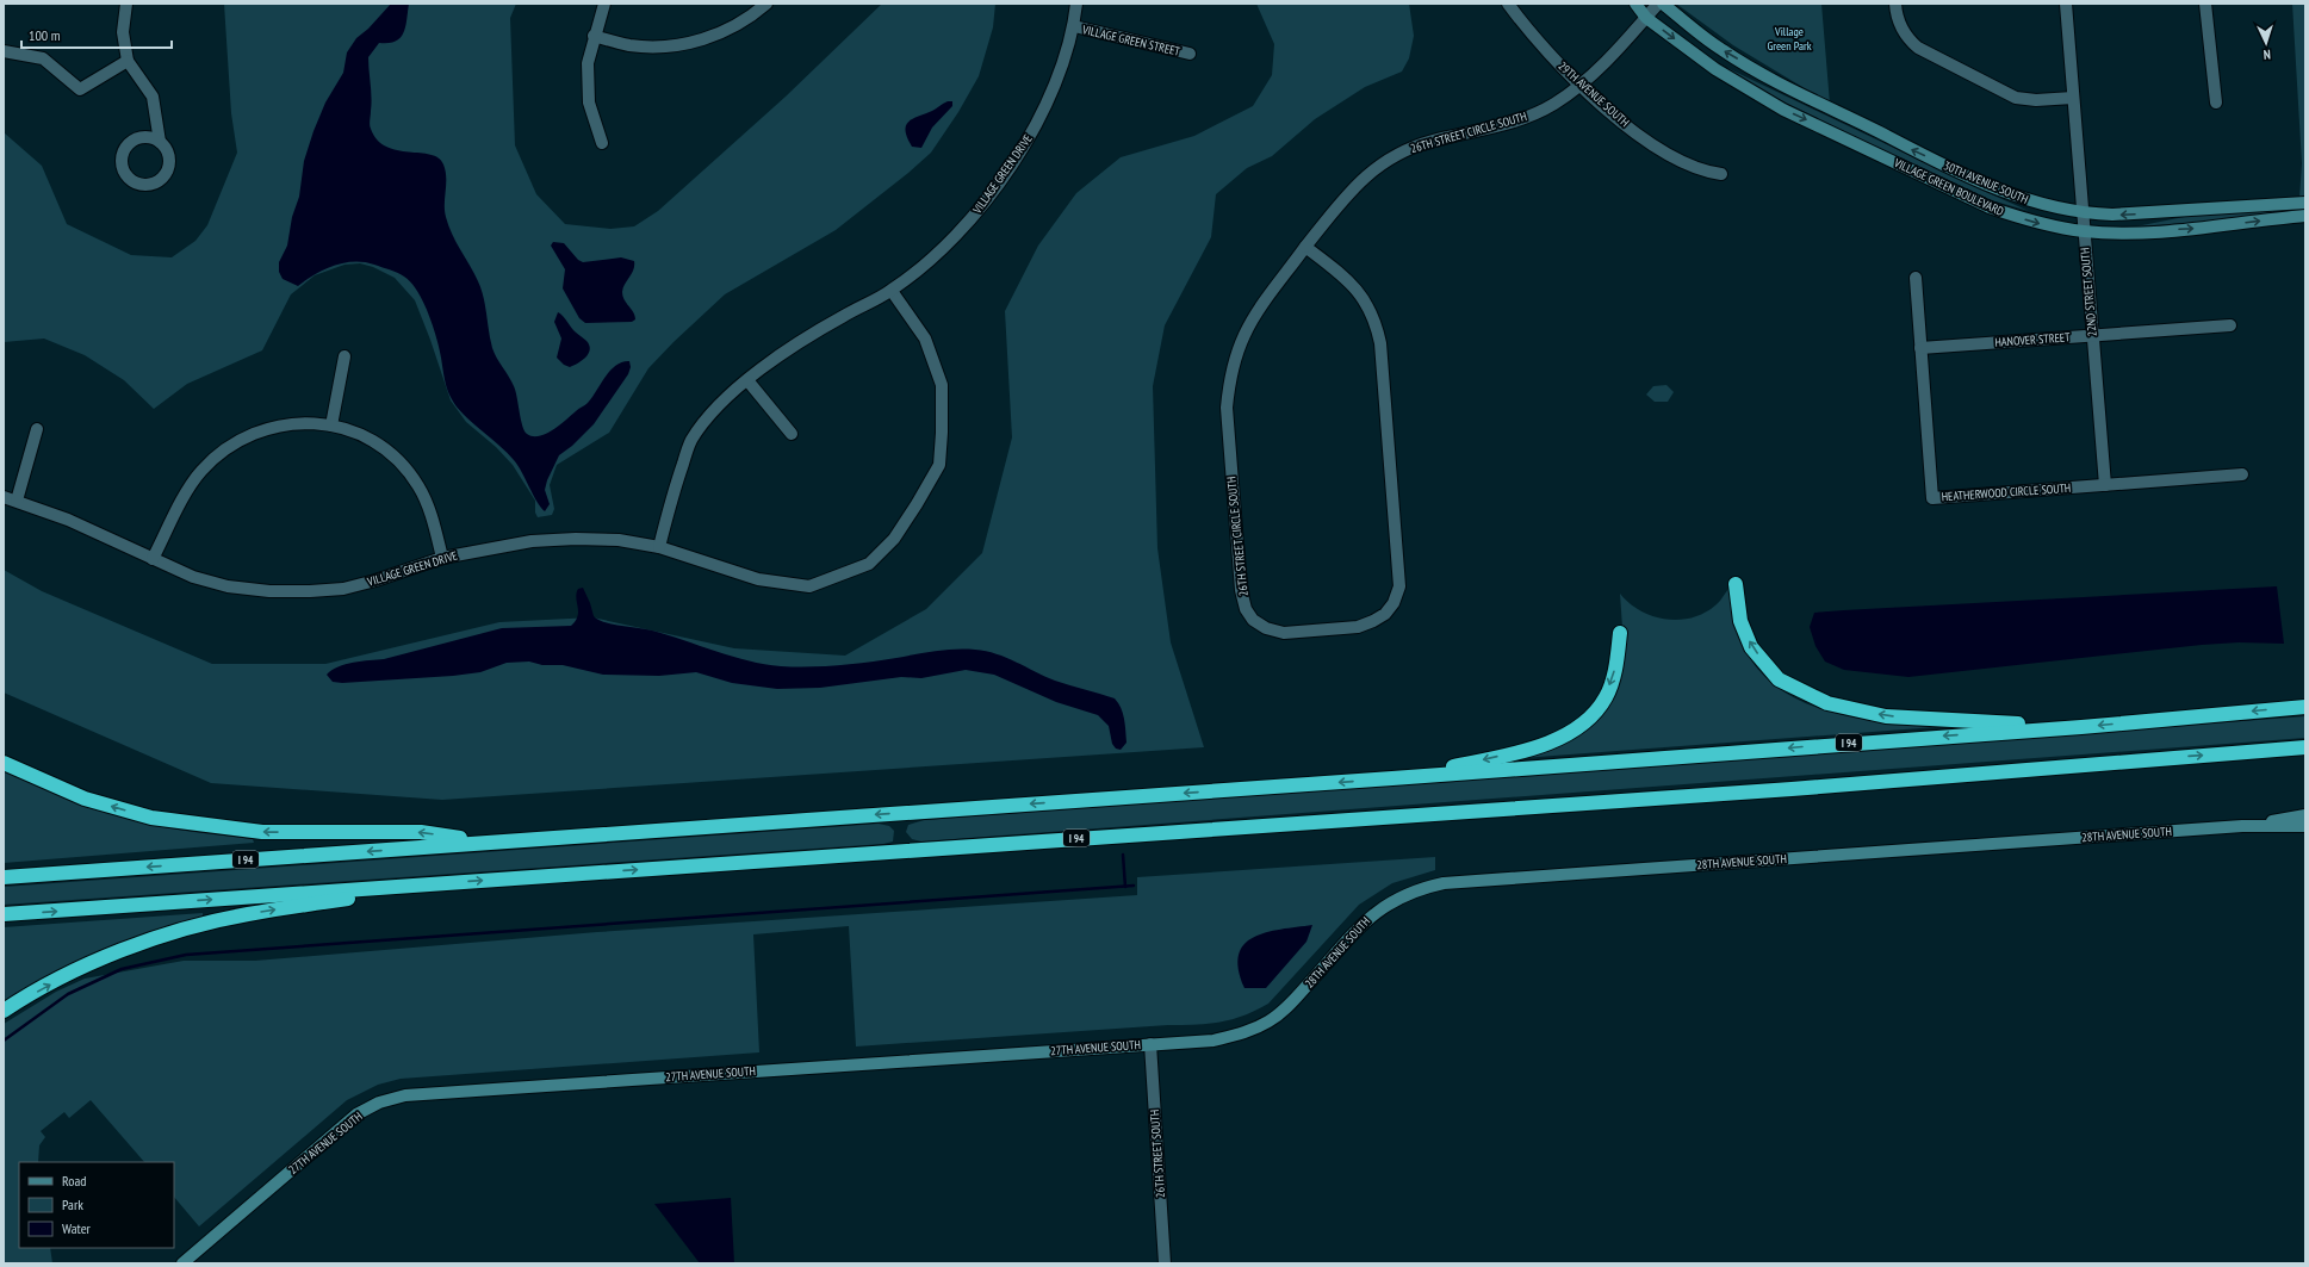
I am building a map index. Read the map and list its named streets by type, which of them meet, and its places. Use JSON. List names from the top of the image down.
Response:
{
  "streets": {
    "highway": ["I 94"],
    "street": [
      "VILLAGE GREEN STREET",
      "29TH AVENUE SOUTH",
      "26TH STREET CIRCLE SOUTH",
      "VILLAGE GREEN DRIVE",
      "30TH AVENUE SOUTH",
      "VILLAGE GREEN BOULEVARD",
      "22ND STREET SOUTH",
      "HANOVER STREET",
      "HEATHERWOOD CIRCLE SOUTH",
      "28TH AVENUE SOUTH",
      "27TH AVENUE SOUTH",
      "26TH STREET SOUTH"
    ]
  },
  "crossings": [
    ["VILLAGE GREEN STREET", "VILLAGE GREEN DRIVE"],
    ["29TH AVENUE SOUTH", "26TH STREET CIRCLE SOUTH"],
    ["26TH STREET CIRCLE SOUTH", "VILLAGE GREEN BOULEVARD"],
    ["30TH AVENUE SOUTH", "22ND STREET SOUTH"],
    ["VILLAGE GREEN BOULEVARD", "22ND STREET SOUTH"],
    ["22ND STREET SOUTH", "HANOVER STREET"],
    ["22ND STREET SOUTH", "HEATHERWOOD CIRCLE SOUTH"],
    ["HANOVER STREET", "HEATHERWOOD CIRCLE SOUTH"],
    ["28TH AVENUE SOUTH", "27TH AVENUE SOUTH"],
    ["27TH AVENUE SOUTH", "26TH STREET SOUTH"]
  ],
  "one_way": ["30TH AVENUE SOUTH", "VILLAGE GREEN BOULEVARD"],
  "parks": ["Village Green Park"],
  "legend": ["Road", "Park", "Water"],
  "scale_bar": "100 m",
  "north": "bottom"
}
